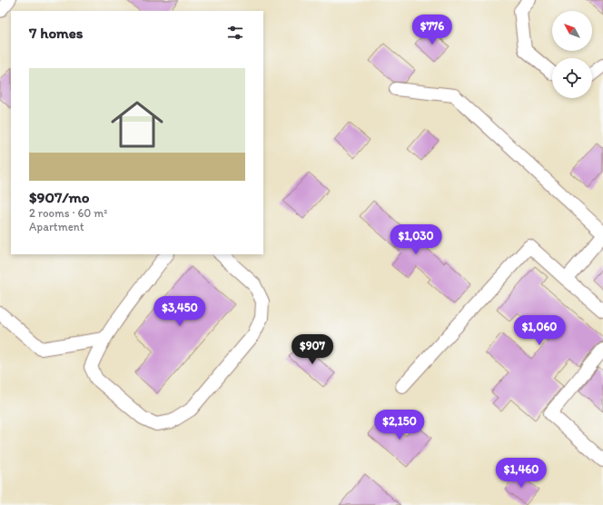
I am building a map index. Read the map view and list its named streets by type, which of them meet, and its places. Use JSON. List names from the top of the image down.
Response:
{
  "north": "top left",
  "page": {
    "heading": "7 homes",
    "price": [
      "$776",
      "$1,030",
      "$3,450",
      "$1,060",
      "$907",
      "$2,150",
      "$1,460"
    ],
    "list": [
      {
        "name": "$907/mo",
        "note": "2 rooms · 60 m² · Apartment"
      }
    ]
  }
}
